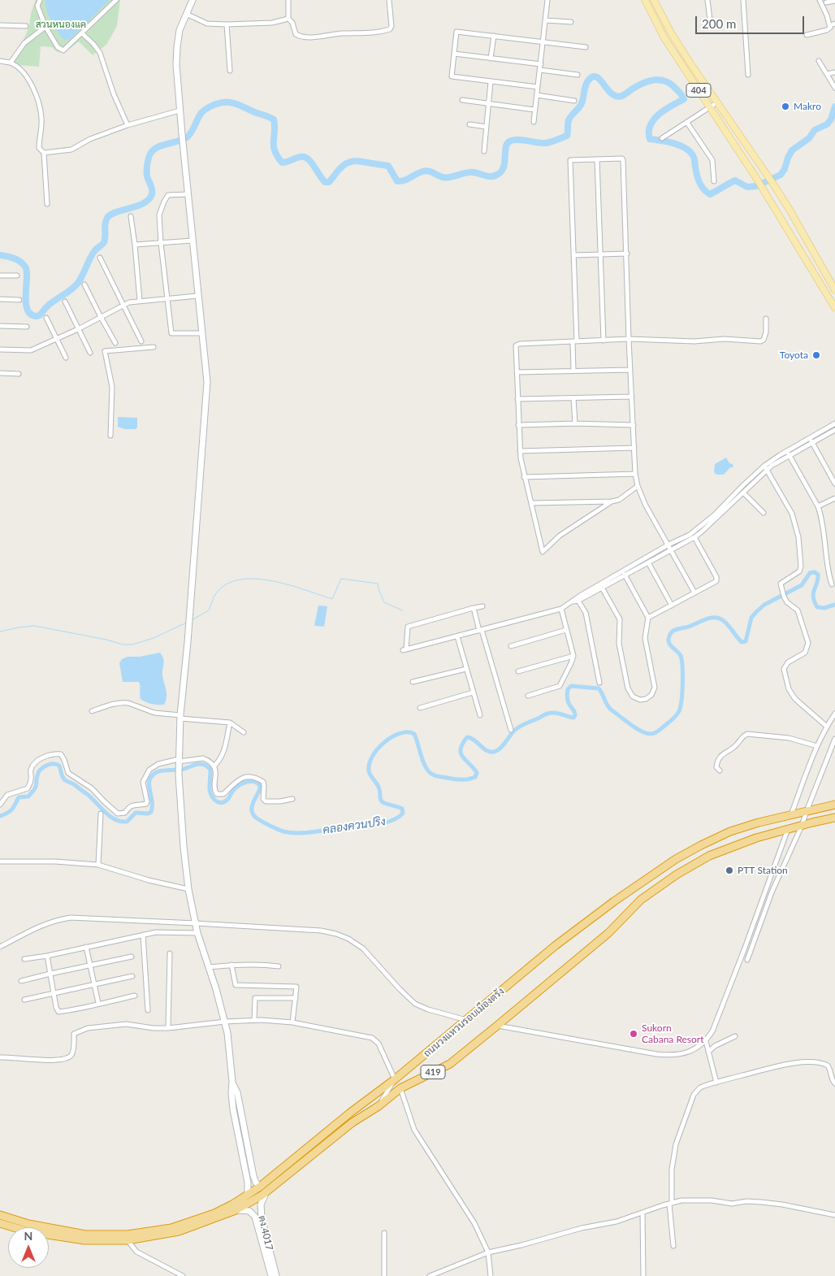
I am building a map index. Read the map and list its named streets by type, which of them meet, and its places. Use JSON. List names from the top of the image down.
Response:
{
  "streets": {
    "highway": ["ถนนวงแหวนรอบเมืองตรัง", "419"],
    "main road": ["404"],
    "street": ["ตง.4017"]
  },
  "crossings": [
    ["ถนนวงแหวนรอบเมืองตรัง", "ตง.4017"]
  ],
  "water": ["คลองควนปริง"],
  "parks": ["สวนหนองแค"],
  "places": [
    "Makro",
    "Toyota",
    "PTT Station",
    "Sukorn Cabana Resort"
  ],
  "scale_bar": "200 m",
  "north": "top"
}
